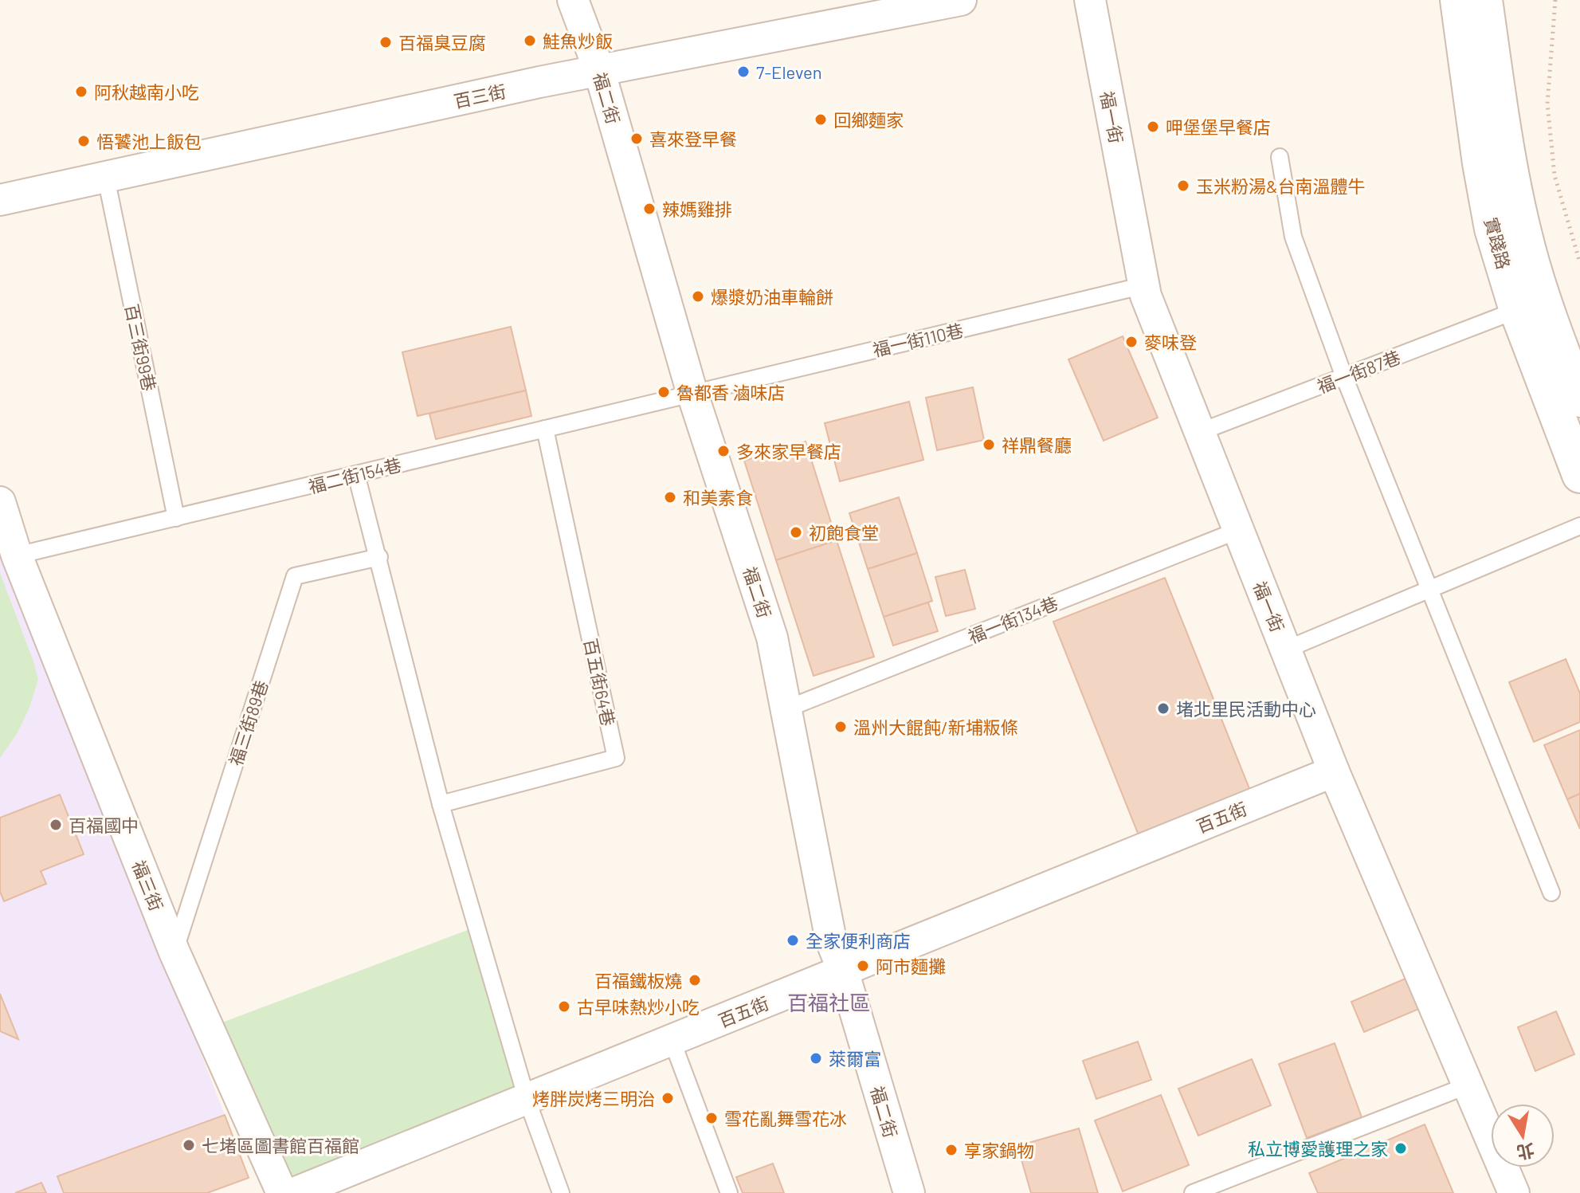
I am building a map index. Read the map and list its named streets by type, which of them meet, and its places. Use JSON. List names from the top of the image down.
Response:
{
  "streets": {
    "street": [
      "百三街",
      "福二街",
      "福一街",
      "實踐路",
      "百五街",
      "福三街"
    ],
    "lane": [
      "福一街110巷",
      "百三街99巷",
      "福一街87巷",
      "福二街154巷",
      "福一街134巷",
      "百五街64巷",
      "福三街89巷"
    ]
  },
  "crossings": [
    ["百三街", "福二街"],
    ["百三街", "百三街99巷"],
    ["福二街", "福一街110巷"],
    ["福二街", "福二街154巷"],
    ["福二街", "福一街134巷"],
    ["福二街", "百五街"],
    ["福一街", "福一街110巷"],
    ["福一街", "福一街87巷"],
    ["福一街", "福一街134巷"],
    ["福一街", "百五街"],
    ["實踐路", "福一街87巷"],
    ["福一街110巷", "福二街154巷"],
    ["百三街99巷", "福二街154巷"],
    ["福二街154巷", "百五街64巷"],
    ["福二街154巷", "福三街"],
    ["福三街89巷", "福三街"]
  ],
  "districts": ["百福社區"],
  "places": [
    "鮭魚炒飯",
    "百福臭豆腐",
    "7-Eleven",
    "阿秋越南小吃",
    "回鄉麵家",
    "呷堡堡早餐店",
    "喜來登早餐",
    "悟饕池上飯包",
    "玉米粉湯&台南溫體牛",
    "辣媽雞排",
    "爆漿奶油車輪餅",
    "麥味登",
    "魯都香 滷味店",
    "祥鼎餐廳",
    "多來家早餐店",
    "和美素食",
    "初飽食堂",
    "堵北里民活動中心",
    "溫州大餛飩/新埔粄條",
    "百福國中",
    "全家便利商店",
    "阿市麵攤",
    "百福鐵板燒",
    "古早味熱炒小吃",
    "萊爾富",
    "烤胖炭烤三明治",
    "雪花亂舞雪花冰",
    "七堵區圖書館百福館",
    "私立博愛護理之家",
    "享家鍋物"
  ],
  "north": "bottom"
}
